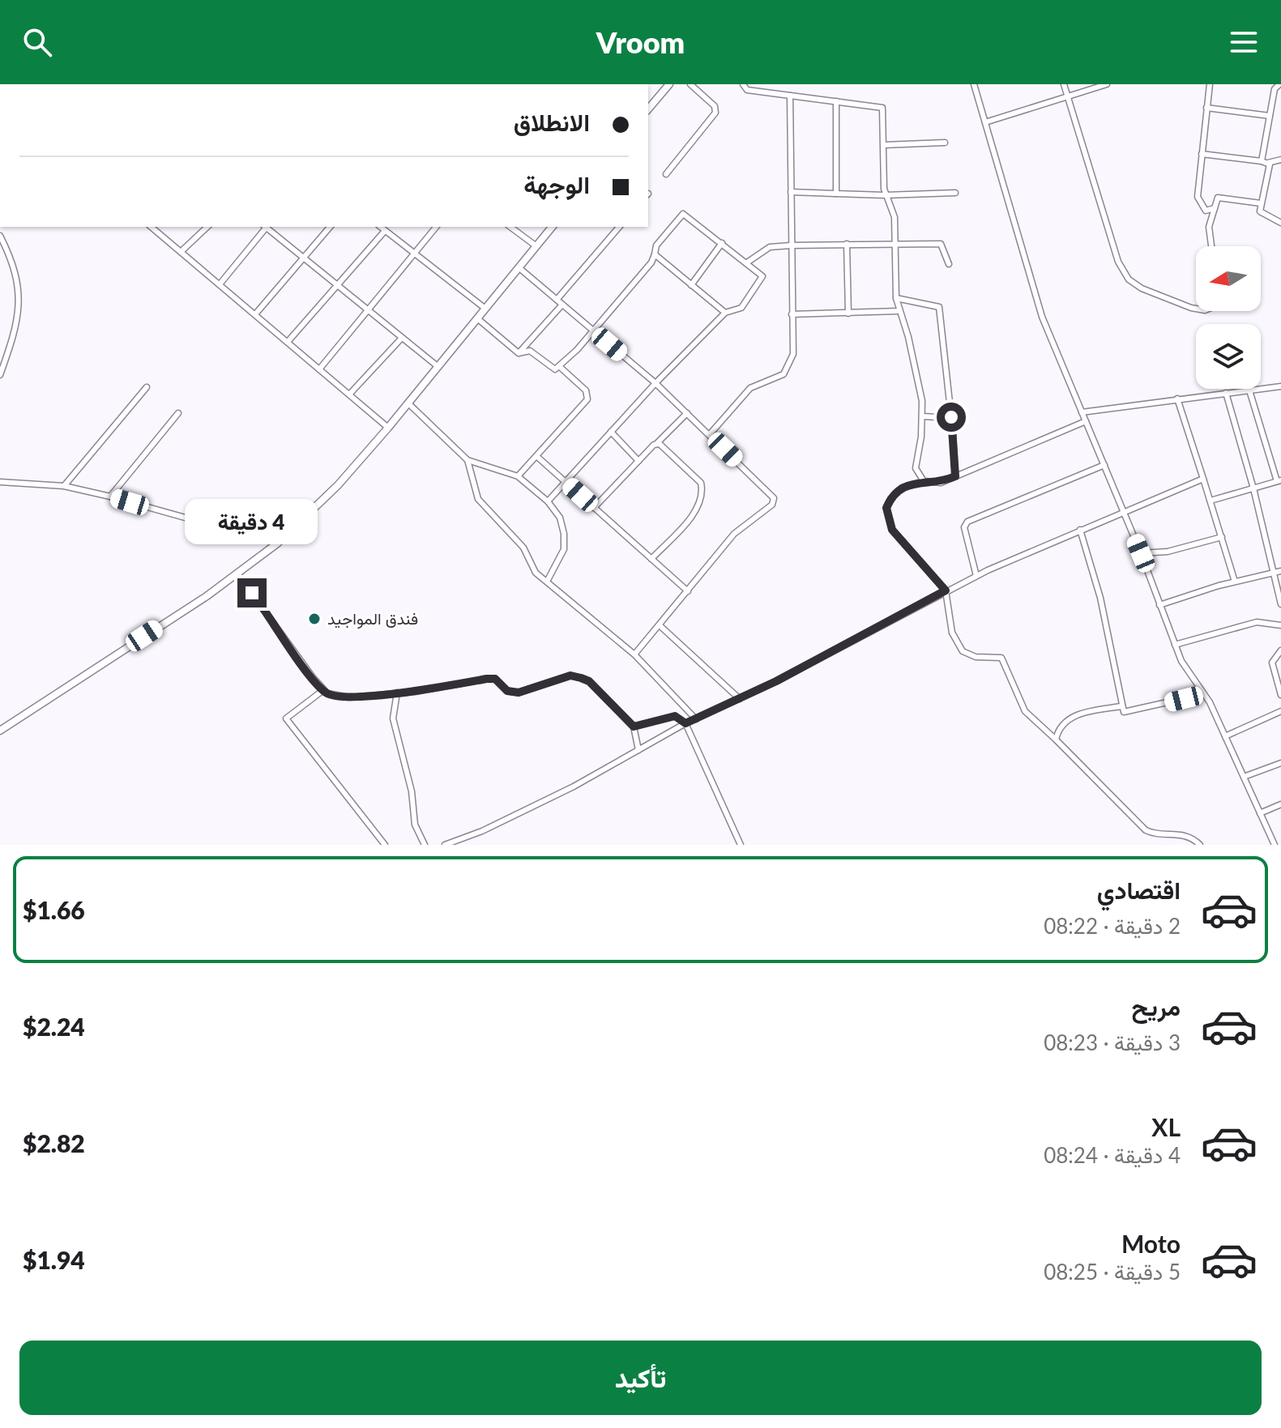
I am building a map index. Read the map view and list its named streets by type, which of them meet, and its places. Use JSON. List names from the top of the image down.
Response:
{
  "places": ["فندق المواجيد"],
  "north": "left",
  "page": {
    "header": "Vroom",
    "banner": ["الانطلاق", "الوجهة"],
    "bubble": "4 دقيقة",
    "list": [
      {
        "name": "اقتصادي",
        "note": "2 دقيقة · 08:22",
        "value": "$1.66"
      },
      {
        "name": "مريح",
        "note": "3 دقيقة · 08:23",
        "value": "$2.24"
      },
      {
        "name": "XL",
        "note": "4 دقيقة · 08:24",
        "value": "$2.82"
      },
      {
        "name": "Moto",
        "note": "5 دقيقة · 08:25",
        "value": "$1.94"
      }
    ],
    "buttons": "تأكيد"
  }
}
